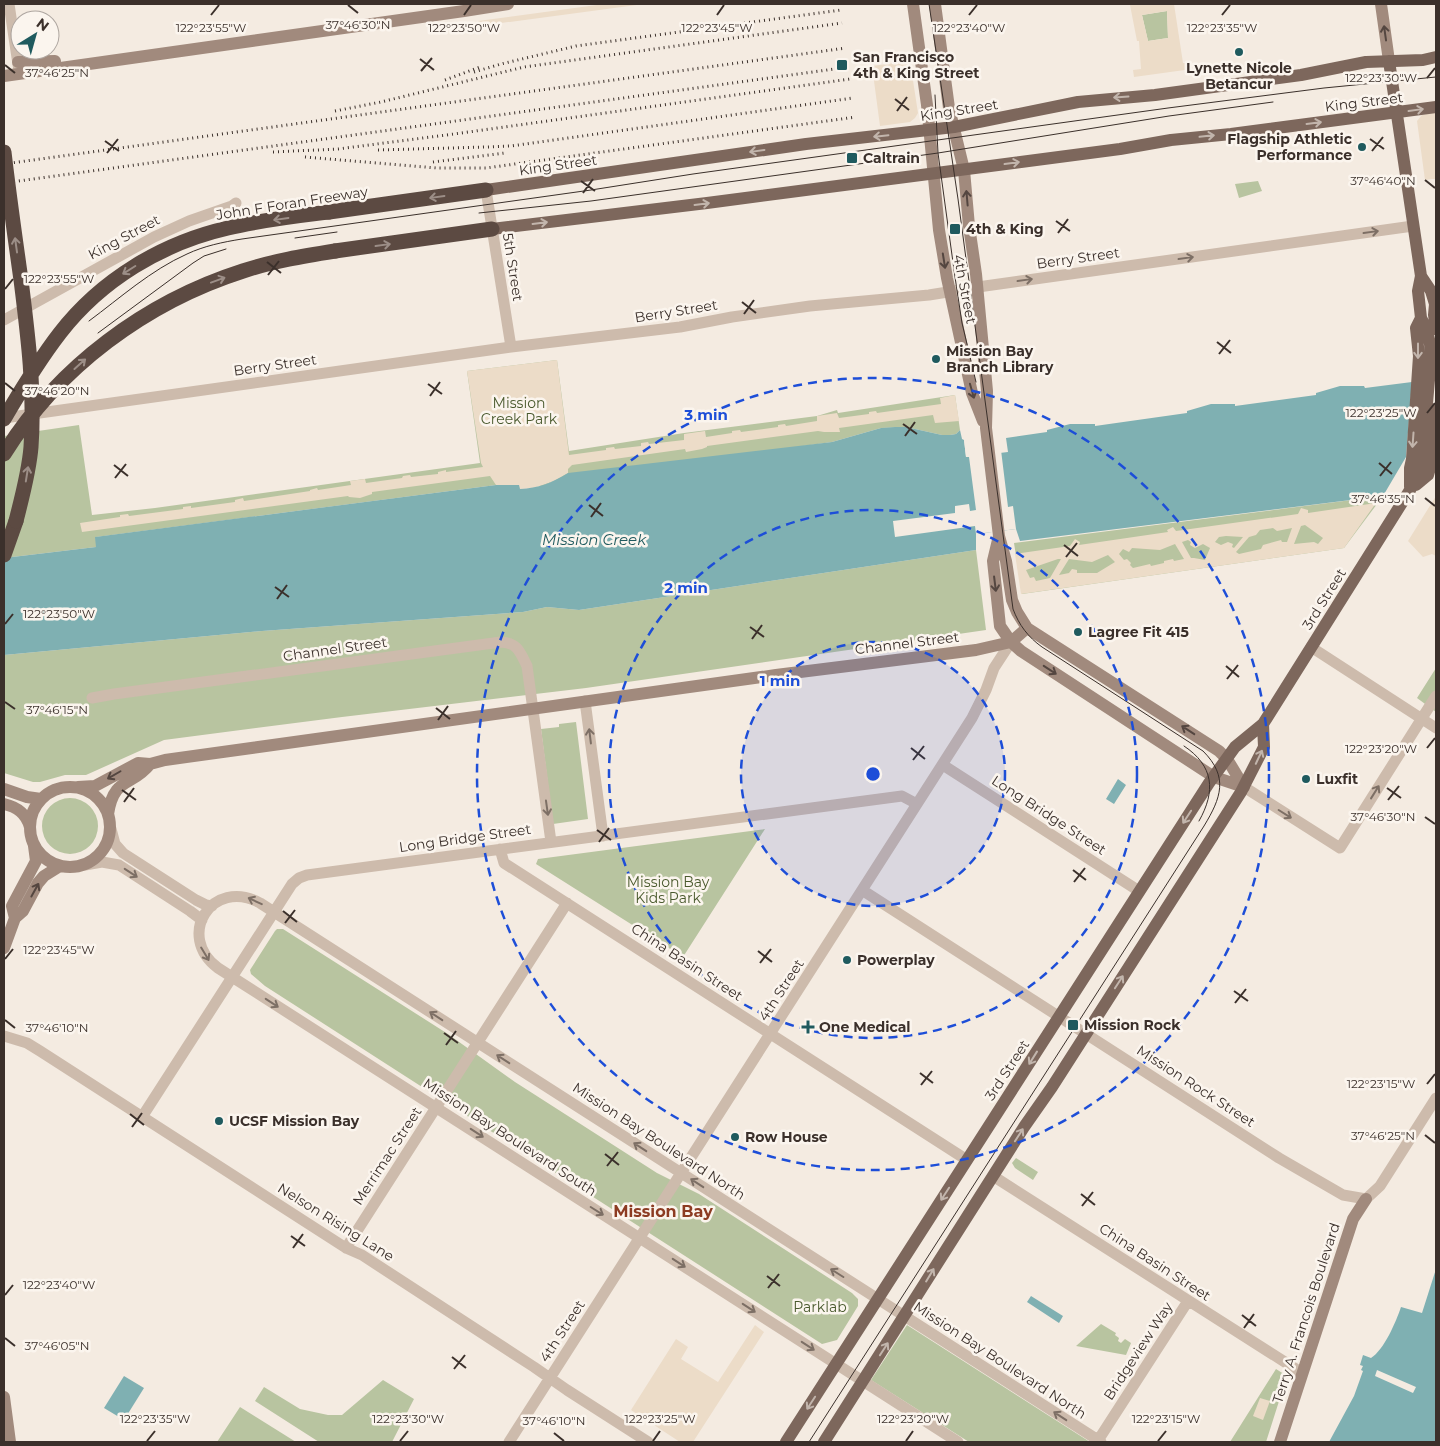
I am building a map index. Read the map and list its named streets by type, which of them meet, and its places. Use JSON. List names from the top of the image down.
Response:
{
  "streets": {
    "highway": ["John F Foran Freeway"],
    "main road": ["King Street", "3rd Street"],
    "street": [
      "Berry Street",
      "5th Street",
      "4th Street",
      "Channel Street",
      "Long Bridge Street",
      "China Basin Street",
      "Mission Rock Street",
      "Mission Bay Boulevard South",
      "Mission Bay Boulevard North",
      "Merrimac Street",
      "Nelson Rising Lane",
      "Terry A. Francois Boulevard",
      "Bridgeview Way"
    ]
  },
  "crossings": [
    ["King Street", "John F Foran Freeway"],
    ["King Street", "5th Street"],
    ["King Street", "4th Street"],
    ["King Street", "3rd Street"],
    ["John F Foran Freeway", "Berry Street"],
    ["John F Foran Freeway", "5th Street"],
    ["Berry Street", "5th Street"],
    ["Berry Street", "4th Street"],
    ["Berry Street", "3rd Street"],
    ["4th Street", "Channel Street"],
    ["4th Street", "Long Bridge Street"],
    ["4th Street", "China Basin Street"],
    ["4th Street", "Mission Rock Street"],
    ["4th Street", "Mission Bay Boulevard South"],
    ["4th Street", "Mission Bay Boulevard North"],
    ["4th Street", "Nelson Rising Lane"],
    ["3rd Street", "Long Bridge Street"],
    ["3rd Street", "China Basin Street"],
    ["3rd Street", "Mission Rock Street"],
    ["3rd Street", "Mission Bay Boulevard South"],
    ["3rd Street", "Mission Bay Boulevard North"],
    ["Long Bridge Street", "China Basin Street"],
    ["Long Bridge Street", "Mission Bay Boulevard South"],
    ["Long Bridge Street", "Mission Bay Boulevard North"],
    ["Long Bridge Street", "Nelson Rising Lane"],
    ["China Basin Street", "Merrimac Street"],
    ["China Basin Street", "Terry A. Francois Boulevard"],
    ["China Basin Street", "Bridgeview Way"],
    ["Mission Rock Street", "Terry A. Francois Boulevard"],
    ["Mission Bay Boulevard South", "Merrimac Street"],
    ["Mission Bay Boulevard North", "Merrimac Street"],
    ["Mission Bay Boulevard North", "Bridgeview Way"],
    ["Merrimac Street", "Nelson Rising Lane"]
  ],
  "one_way": ["Mission Bay Boulevard South", "Mission Bay Boulevard North"],
  "districts": ["Mission Bay"],
  "water": ["Mission Creek"],
  "parks": ["Mission Creek Park", "Mission Bay Kids Park", "Parklab"],
  "places": {
    "other": [
      "Lynette Nicole Betancur",
      "Flagship Athletic Performance",
      "Mission Bay Branch Library",
      "Lagree Fit 415",
      "Luxfit",
      "Powerplay",
      "UCSF Mission Bay",
      "Row House"
    ],
    "transit": [
      "San Francisco 4th & King Street",
      "Caltrain",
      "4th & King",
      "Mission Rock"
    ],
    "health": ["One Medical"]
  },
  "north": "top right",
  "coordinates": [
    "37°46'30\"N",
    "122°23'55\"W",
    "122°23'50\"W",
    "122°23'45\"W",
    "122°23'40\"W",
    "122°23'35\"W",
    "37°46'25\"N",
    "122°23'30\"W",
    "37°46'40\"N",
    "37°46'20\"N",
    "122°23'25\"W",
    "37°46'35\"N",
    "37°46'15\"N",
    "122°23'20\"W",
    "37°46'10\"N",
    "122°23'15\"W",
    "37°46'05\"N"
  ],
  "rings": ["3 min", "2 min", "1 min"]
}
